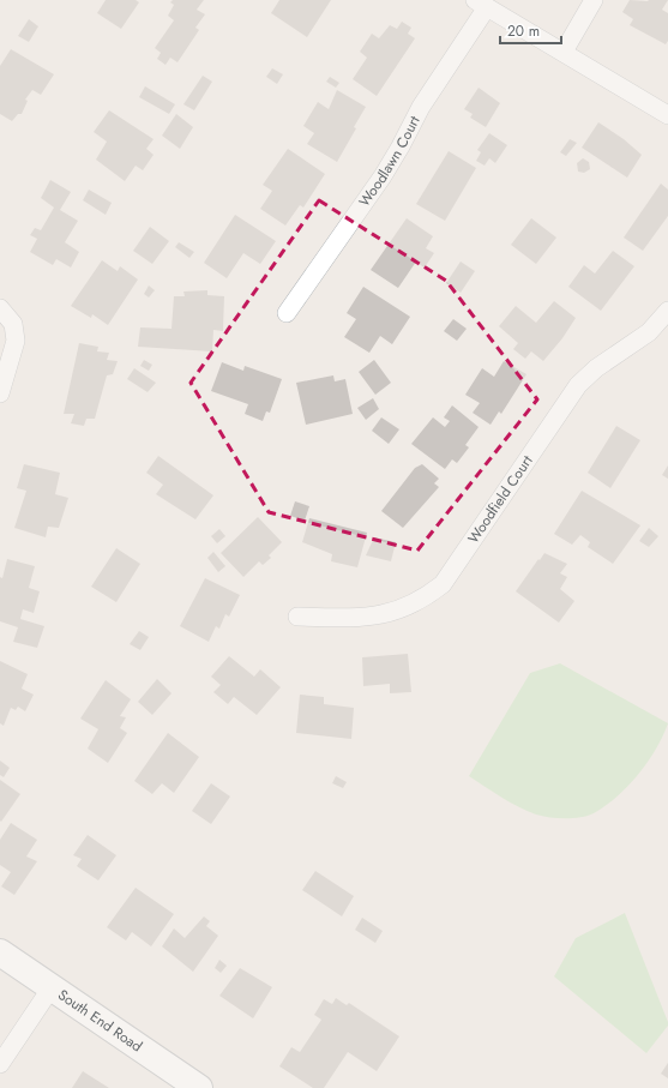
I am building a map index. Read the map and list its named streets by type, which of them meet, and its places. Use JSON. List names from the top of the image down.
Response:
{
  "streets": {
    "main road": ["South End Road"],
    "street": ["Woodlawn Court", "Woodfield Court"]
  },
  "scale_bar": "20 m"
}
